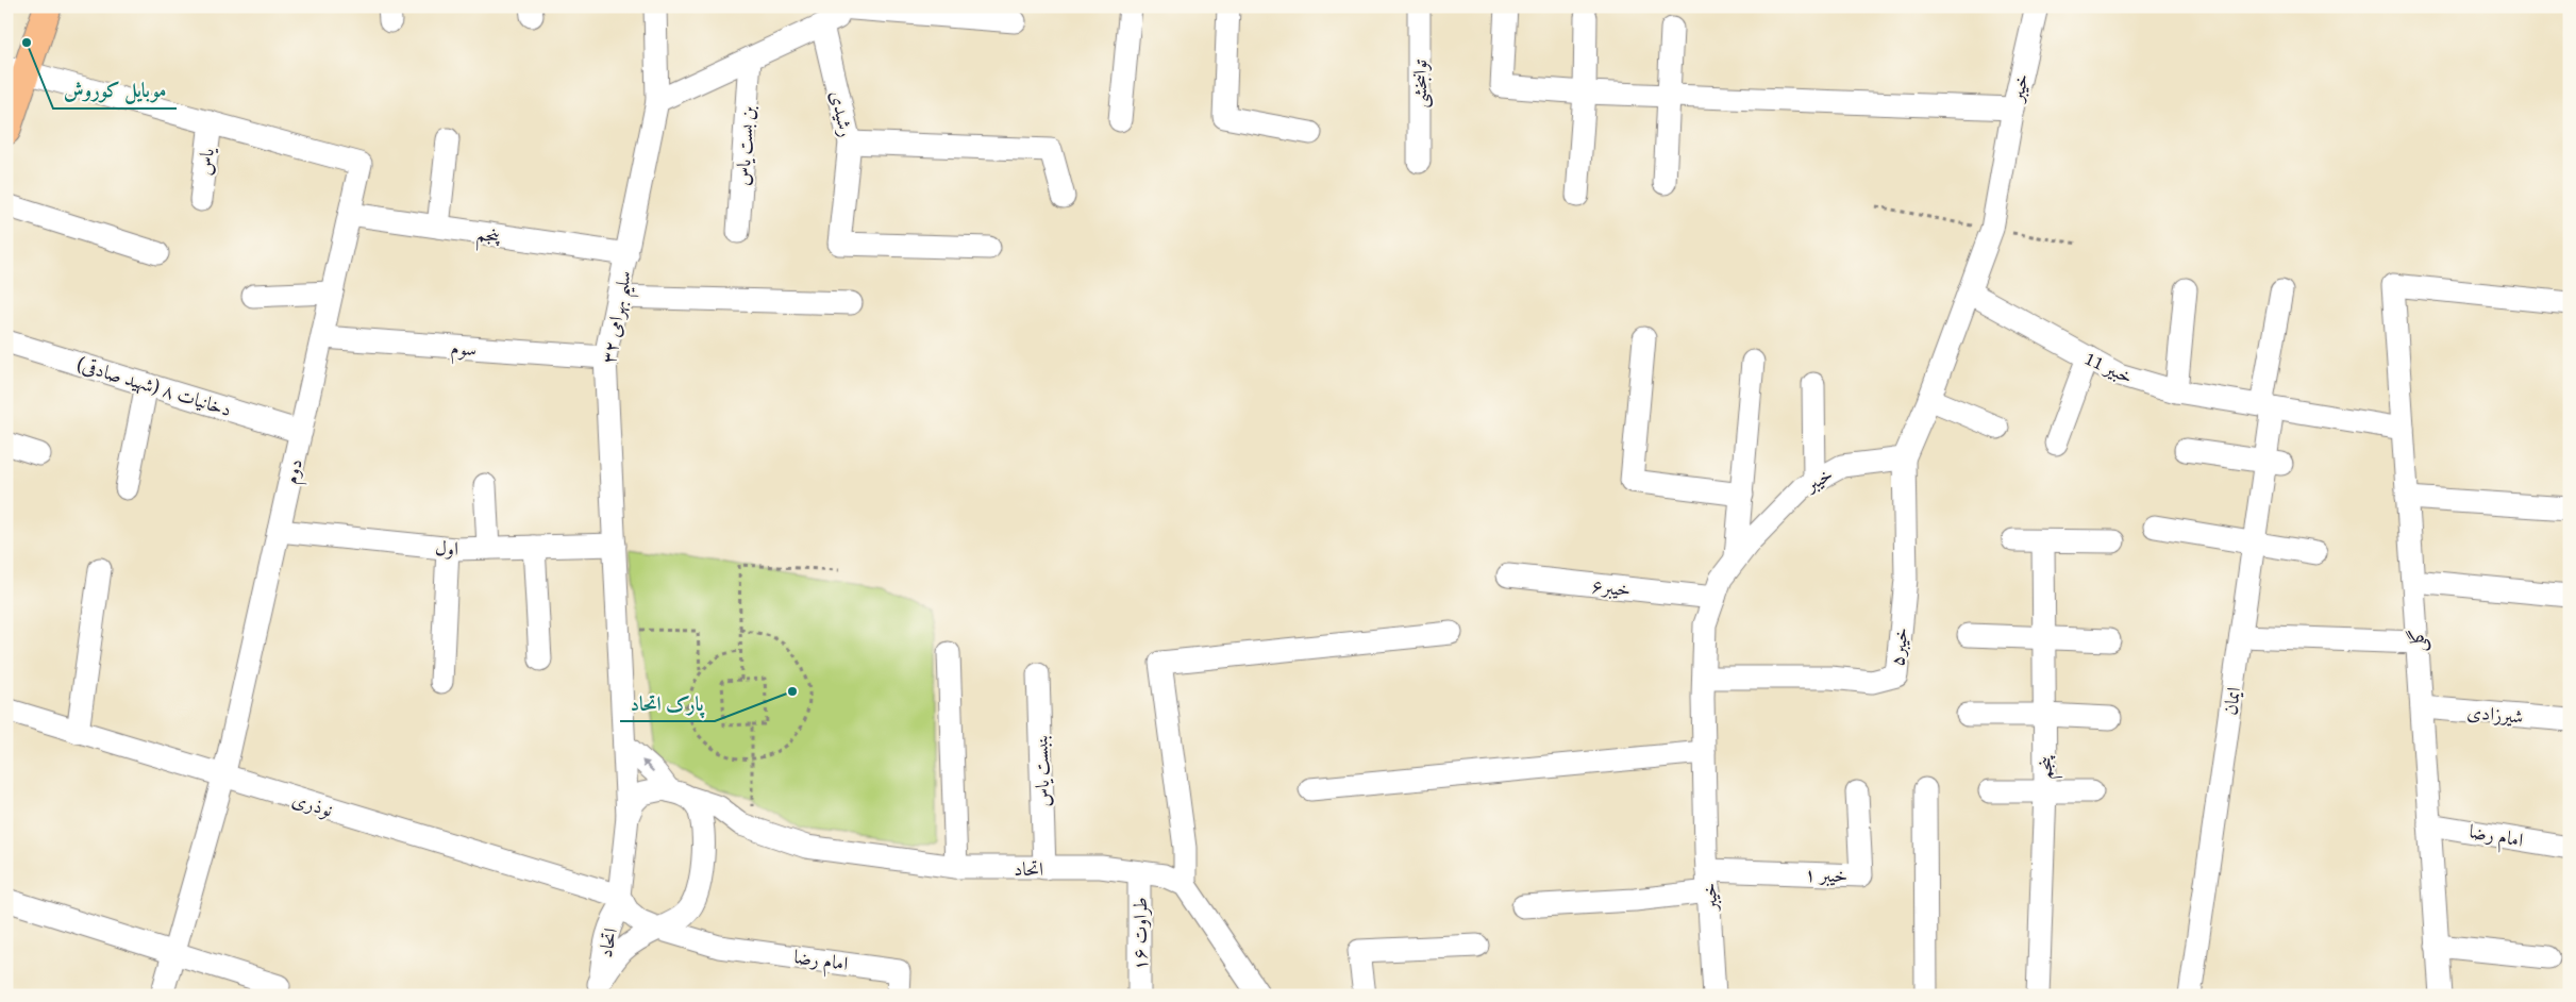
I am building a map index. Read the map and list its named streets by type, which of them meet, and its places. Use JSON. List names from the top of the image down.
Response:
{
  "streets": {
    "street": [
      "توانبخشی",
      "خیبر",
      "رشیدی",
      "بن بست یاس",
      "یاس",
      "پنجم",
      "سلیم بهرامی ۳۲",
      "سوم",
      "خبیر 11",
      "دخانیات ۸ (شهید صادقی)",
      "دوم",
      "اول",
      "خیبر۶",
      "گلی",
      "خیبر۵",
      "ایمان",
      "شیرزادی",
      "بنبست یاس",
      "نوذری",
      "امام رضا",
      "اتحاد",
      "خیبر ۱",
      "طراوت ۱۶"
    ]
  },
  "crossings": [
    ["خیبر", "خبیر 11"],
    ["خیبر", "خیبر۶"],
    ["خیبر", "خیبر۵"],
    ["خیبر", "خیبر ۱"],
    ["یاس", "دوم"],
    ["پنجم", "سلیم بهرامی ۳۲"],
    ["پنجم", "دوم"],
    ["سلیم بهرامی ۳۲", "سوم"],
    ["سلیم بهرامی ۳۲", "اول"],
    ["سلیم بهرامی ۳۲", "نوذری"],
    ["سلیم بهرامی ۳۲", "امام رضا"],
    ["سلیم بهرامی ۳۲", "اتحاد"],
    ["سوم", "دوم"],
    ["خبیر 11", "گلی"],
    ["خبیر 11", "ایمان"],
    ["دخانیات ۸ (شهید صادقی)", "دوم"],
    ["دوم", "اول"],
    ["دوم", "نوذری"],
    ["گلی", "شیرزادی"],
    ["گلی", "امام رضا"],
    ["بنبست یاس", "اتحاد"],
    ["نوذری", "امام رضا"],
    ["نوذری", "اتحاد"],
    ["امام رضا", "اتحاد"],
    ["اتحاد", "طراوت ۱۶"]
  ],
  "places": ["موبایل کوروش", "پارک اتحاد"]
}
